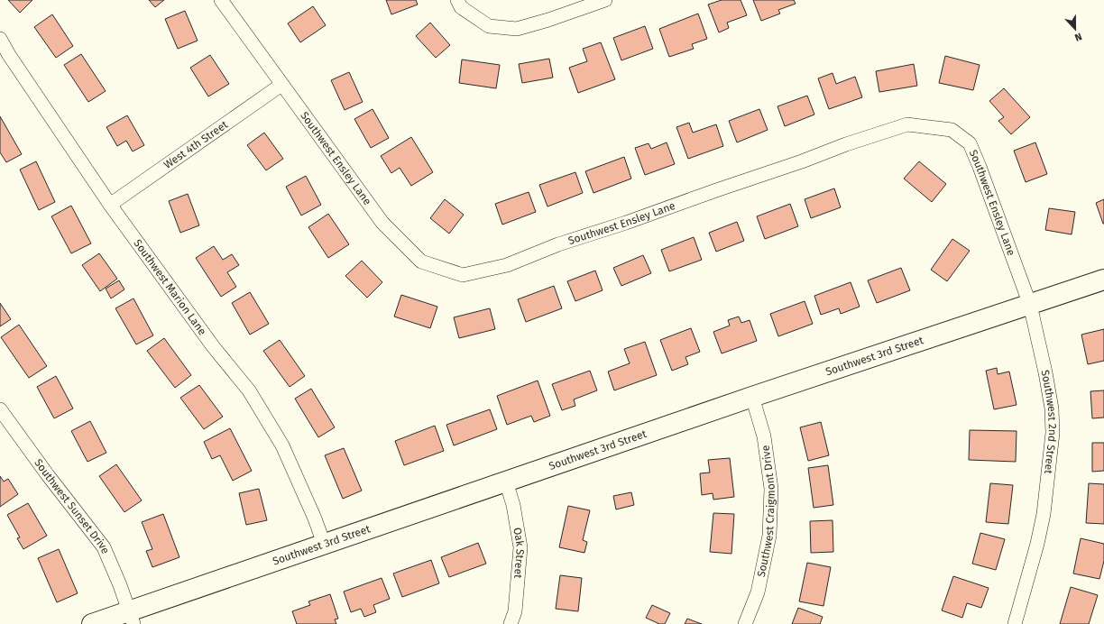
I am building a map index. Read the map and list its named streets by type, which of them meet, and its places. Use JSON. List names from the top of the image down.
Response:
{
  "streets": {
    "main road": ["Southwest 3rd Street"],
    "street": [
      "West 4th Street",
      "Southwest Ensley Lane",
      "Southwest Marion Lane",
      "Southwest 2nd Street",
      "Southwest Sunset Drive",
      "Southwest Craigmont Drive",
      "Oak Street"
    ]
  },
  "crossings": [
    ["West 4th Street", "Southwest Ensley Lane"],
    ["West 4th Street", "Southwest Marion Lane"],
    ["Southwest Ensley Lane", "Southwest 3rd Street"],
    ["Southwest Ensley Lane", "Southwest 2nd Street"],
    ["Southwest Marion Lane", "Southwest 3rd Street"],
    ["Southwest 3rd Street", "Southwest 2nd Street"],
    ["Southwest 3rd Street", "Southwest Sunset Drive"],
    ["Southwest 3rd Street", "Southwest Craigmont Drive"],
    ["Southwest 3rd Street", "Oak Street"]
  ],
  "north": "bottom"
}
